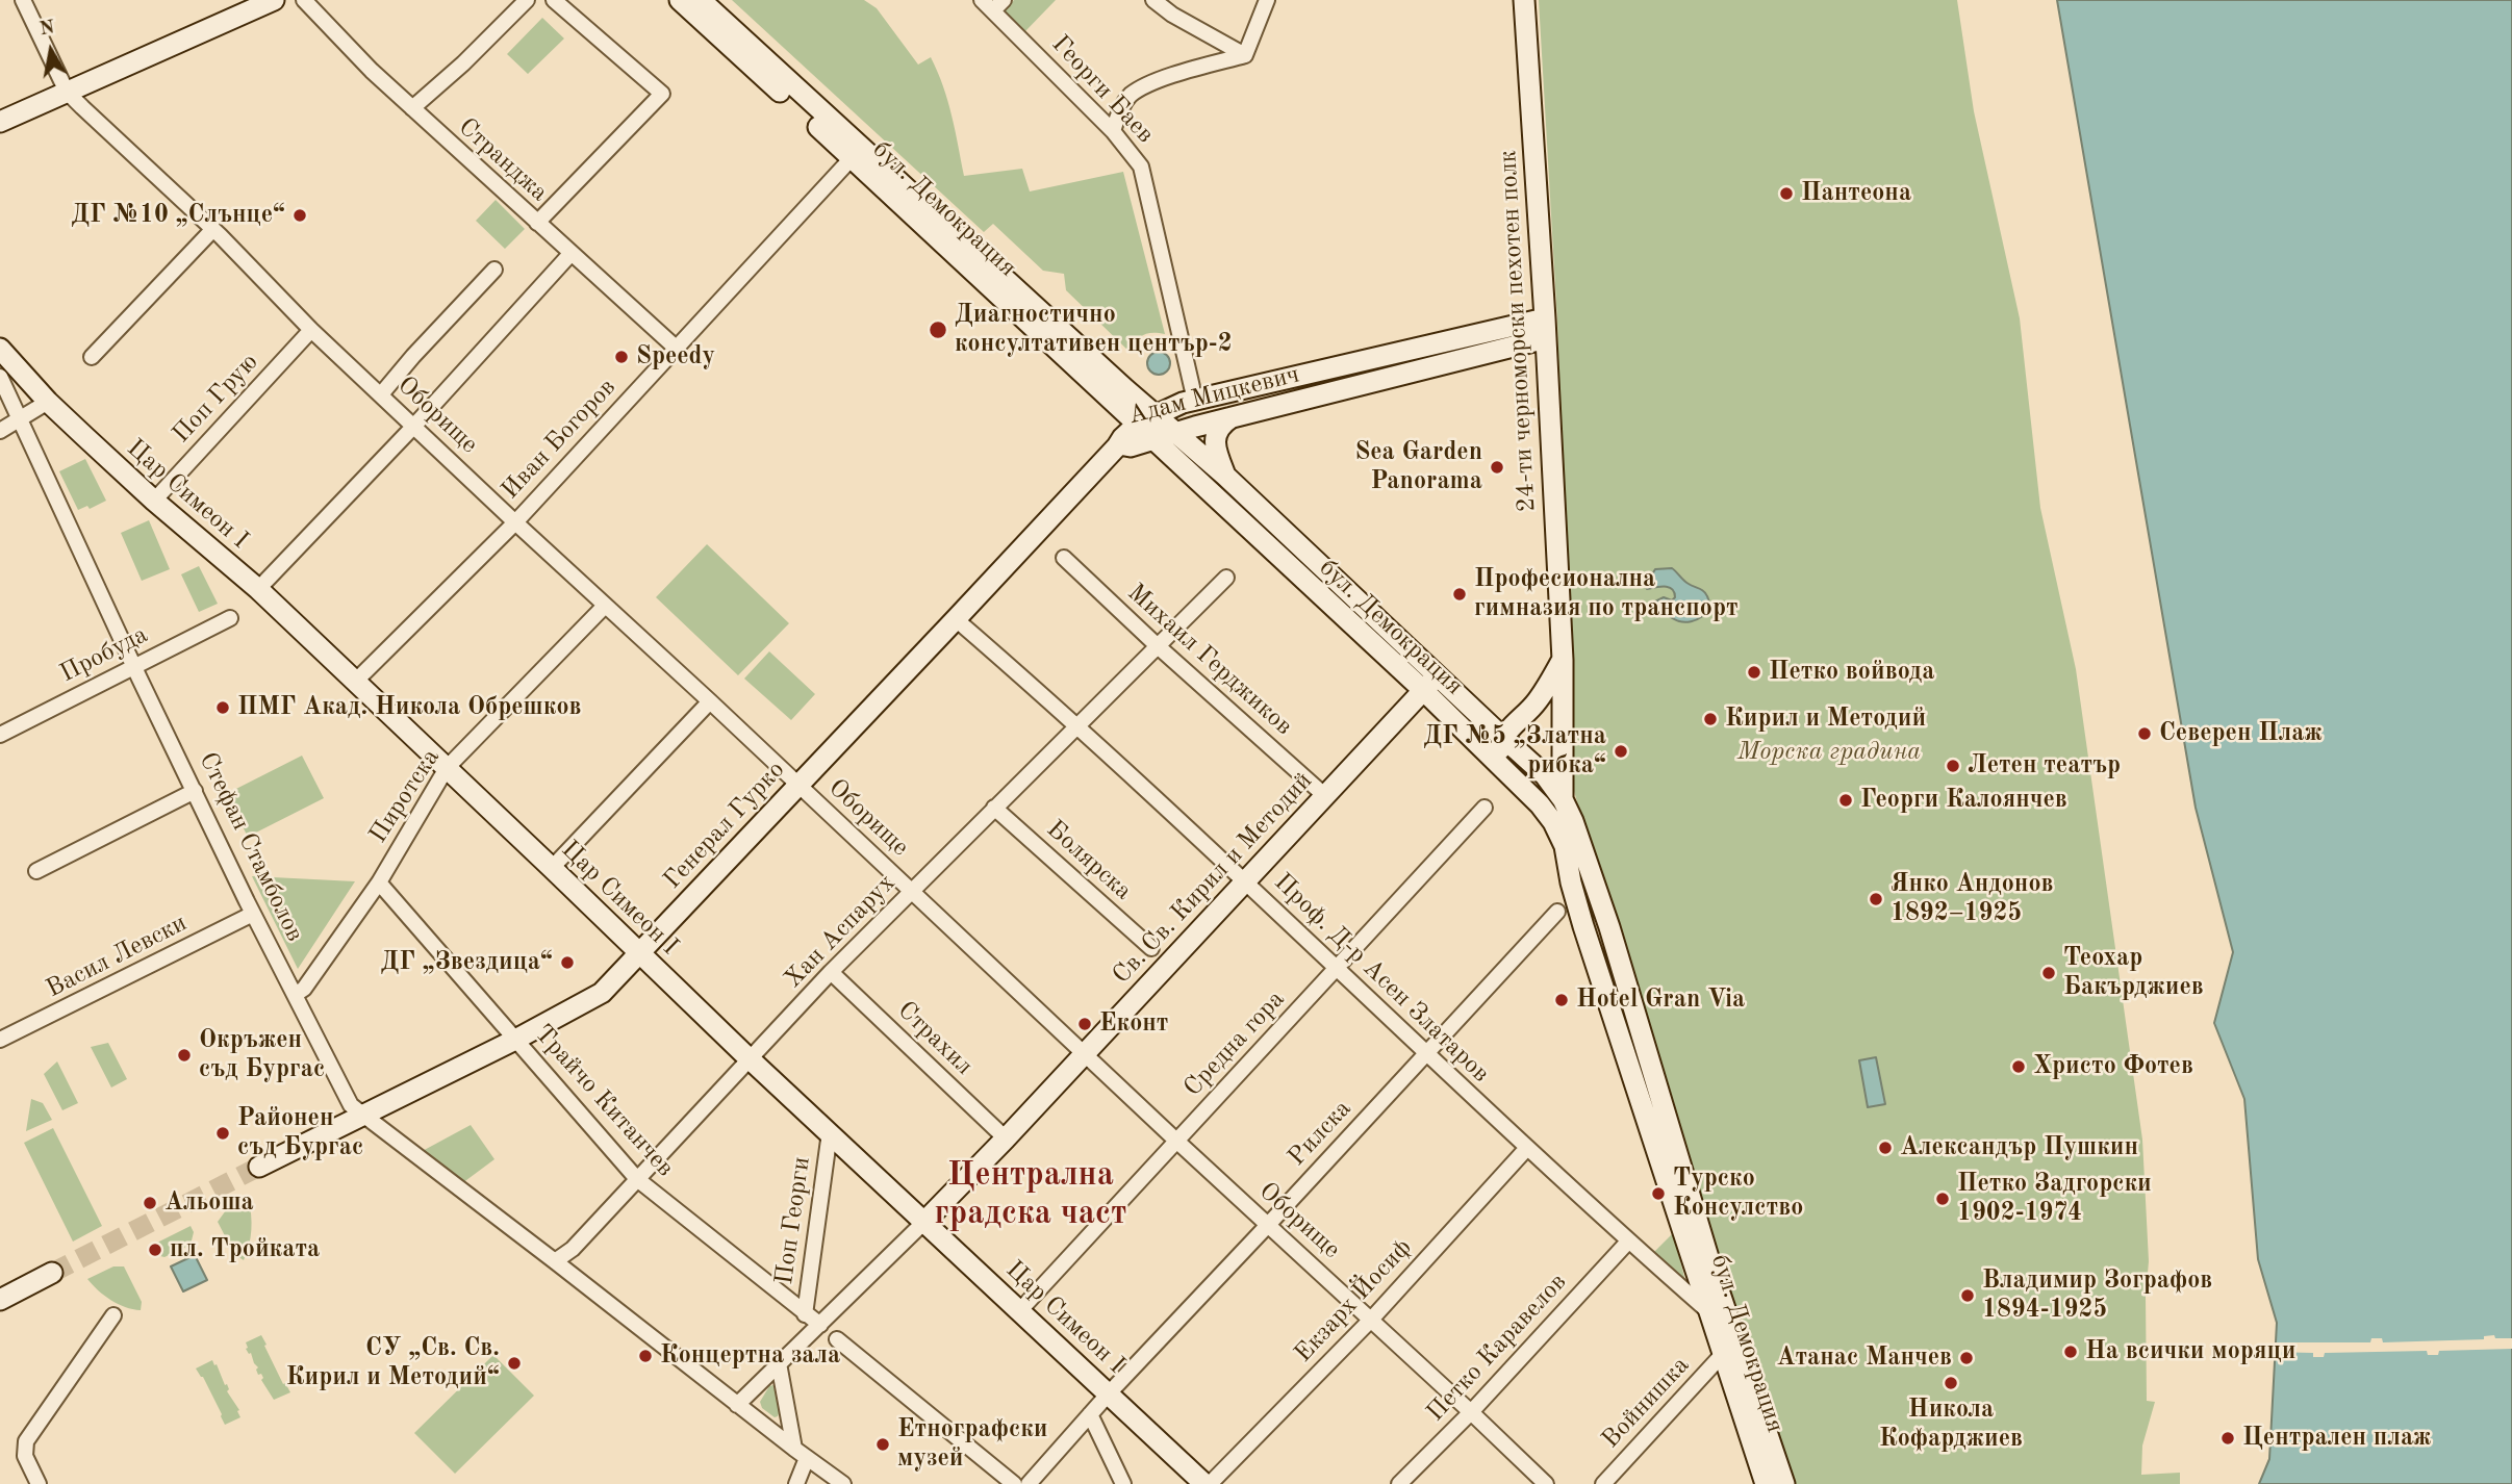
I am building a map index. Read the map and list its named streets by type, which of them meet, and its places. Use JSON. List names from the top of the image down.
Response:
{
  "streets": {
    "main road": [
      "бул. Демокрация",
      "24-ти черноморски пехотен полк",
      "Адам Мицкевич",
      "Цар Симеон I",
      "Генерал Гурко",
      "Св. Св. Кирил и Методий"
    ],
    "street": [
      "Георги Баев",
      "Странджа",
      "Поп Грую",
      "Оборище",
      "Иван Богоров",
      "Пробуда",
      "Михаил Герджиков",
      "Пиротска",
      "Стефан Стамболов",
      "Болярска",
      "Хан Аспарух",
      "Васил Левски",
      "Проф. Д-р Асен Златаров",
      "Страхил",
      "Средна гора",
      "Трайчо Китанчев",
      "Рилска",
      "Поп Георги",
      "Екзарх Йосиф",
      "Петко Каравелов",
      "Войнишка"
    ]
  },
  "crossings": [
    ["Георги Баев", "Адам Мицкевич"],
    ["Странджа", "Иван Богоров"],
    ["бул. Демокрация", "24-ти черноморски пехотен полк"],
    ["бул. Демокрация", "Адам Мицкевич"],
    ["бул. Демокрация", "Иван Богоров"],
    ["бул. Демокрация", "Св. Св. Кирил и Методий"],
    ["бул. Демокрация", "Проф. Д-р Асен Златаров"],
    ["бул. Демокрация", "Войнишка"],
    ["24-ти черноморски пехотен полк", "Адам Мицкевич"],
    ["Адам Мицкевич", "Генерал Гурко"],
    ["Поп Грую", "Оборище"],
    ["Поп Грую", "Цар Симеон I"],
    ["Оборище", "Иван Богоров"],
    ["Оборище", "Пиротска"],
    ["Оборище", "Генерал Гурко"],
    ["Оборище", "Св. Св. Кирил и Методий"],
    ["Оборище", "Хан Аспарух"],
    ["Оборище", "Средна гора"],
    ["Оборище", "Рилска"],
    ["Оборище", "Екзарх Йосиф"],
    ["Оборище", "Петко Каравелов"],
    ["Иван Богоров", "Цар Симеон I"],
    ["Цар Симеон I", "Пиротска"],
    ["Цар Симеон I", "Генерал Гурко"],
    ["Цар Симеон I", "Св. Св. Кирил и Методий"],
    ["Цар Симеон I", "Хан Аспарух"],
    ["Цар Симеон I", "Средна гора"],
    ["Цар Симеон I", "Рилска"],
    ["Цар Симеон I", "Поп Георги"],
    ["Пробуда", "Стефан Стамболов"],
    ["Михаил Герджиков", "Св. Св. Кирил и Методий"],
    ["Михаил Герджиков", "Хан Аспарух"],
    ["Пиротска", "Стефан Стамболов"],
    ["Пиротска", "Трайчо Китанчев"],
    ["Генерал Гурко", "Стефан Стамболов"],
    ["Генерал Гурко", "Проф. Д-р Асен Златаров"],
    ["Генерал Гурко", "Трайчо Китанчев"],
    ["Стефан Стамболов", "Св. Св. Кирил и Методий"],
    ["Стефан Стамболов", "Хан Аспарух"],
    ["Стефан Стамболов", "Васил Левски"],
    ["Болярска", "Хан Аспарух"],
    ["Св. Св. Кирил и Методий", "Проф. Д-р Асен Златаров"],
    ["Св. Св. Кирил и Методий", "Страхил"],
    ["Св. Св. Кирил и Методий", "Трайчо Китанчев"],
    ["Хан Аспарух", "Проф. Д-р Асен Златаров"],
    ["Хан Аспарух", "Страхил"],
    ["Хан Аспарух", "Трайчо Китанчев"],
    ["Проф. Д-р Асен Златаров", "Средна гора"],
    ["Проф. Д-р Асен Златаров", "Рилска"],
    ["Проф. Д-р Асен Златаров", "Екзарх Йосиф"],
    ["Проф. Д-р Асен Златаров", "Петко Каравелов"],
    ["Трайчо Китанчев", "Поп Георги"]
  ],
  "districts": ["Централна градска част"],
  "parks": ["Морска градина"],
  "places": [
    "Пантеона",
    "ДГ №10 „Слънце“",
    "Диагностично консултативен център-2",
    "Speedy",
    "Sea Garden Panorama",
    "Професионална гимназия по транспорт",
    "Петко войвода",
    "ПМГ Акад. Никола Обрешков",
    "Кирил и Методий",
    "Северен Плаж",
    "ДГ №5 „Златна рибка“",
    "Летен театър",
    "Георги Калоянчев",
    "Янко Андонов 1892–1925",
    "ДГ „Звездица“",
    "Теохар Бакърджиев",
    "Hotel Gran Via",
    "Еконт",
    "Окръжен съд Бургас",
    "Христо Фотев",
    "Районен съд Бургас",
    "Александър Пушкин",
    "Турско Консулство",
    "Петко Задгорски 1902-1974",
    "Альоша",
    "пл. Тройката",
    "Владимир Зографов 1894-1925",
    "На всички моряци",
    "Концертна зала",
    "Атанас Манчев",
    "СУ „Св. Св. Кирил и Методий“",
    "Никола Кофарджиев",
    "Централен плаж",
    "Етнографски музей"
  ],
  "north": "top"
}
